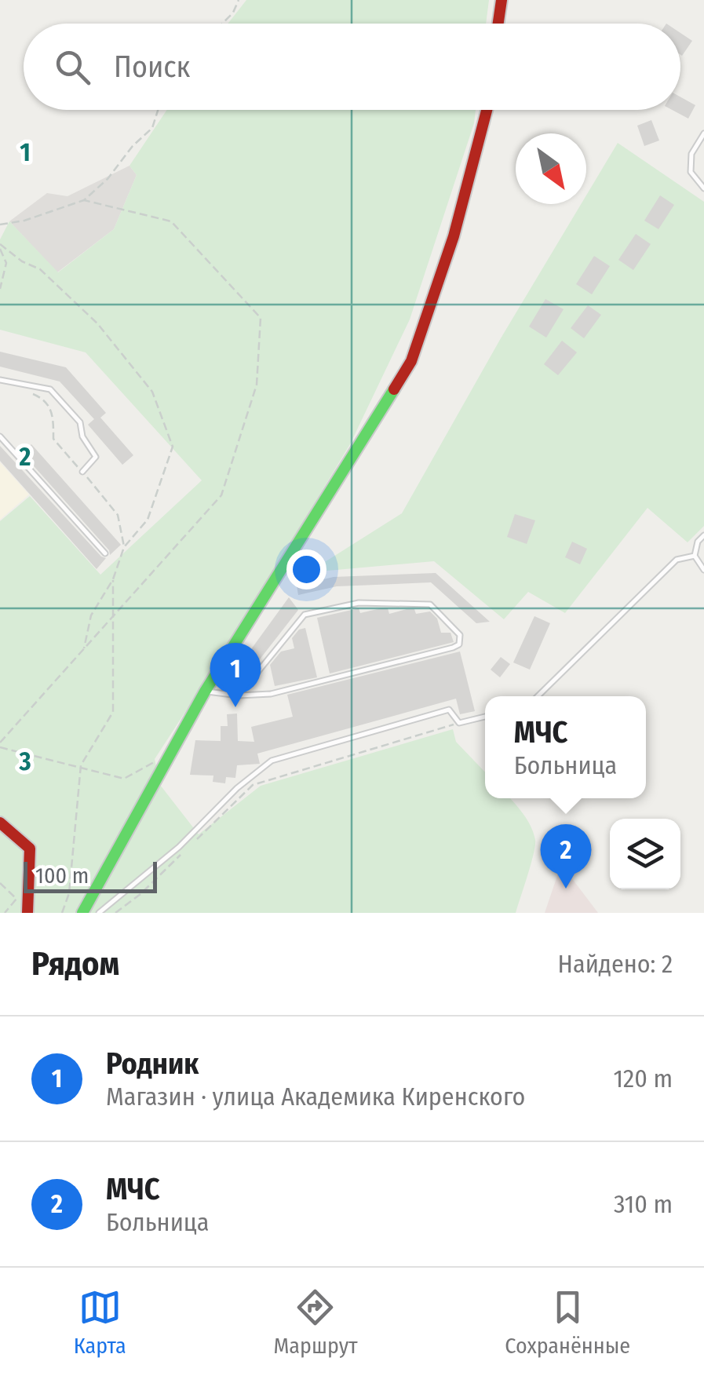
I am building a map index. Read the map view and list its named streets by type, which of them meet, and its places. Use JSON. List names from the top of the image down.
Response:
{
  "scale_bar": "100 m",
  "north": "bottom right",
  "page": {
    "search": "Поиск",
    "pins": ["1", "2"],
    "popup": ["МЧС", "Больница"],
    "scale": "100 m",
    "heading": ["Рядом", "Найдено: 2"],
    "list": [
      {
        "mark": "1",
        "name": "Родник",
        "note": "Магазин · улица Академика Киренского",
        "value": "120 m"
      },
      {
        "mark": "2",
        "name": "МЧС",
        "note": "Больница",
        "value": "310 m"
      }
    ],
    "nav": ["Карта", "Маршрут", "Сохранённые"]
  },
  "grid": {
    "rows": ["1", "2", "3"]
  }
}
